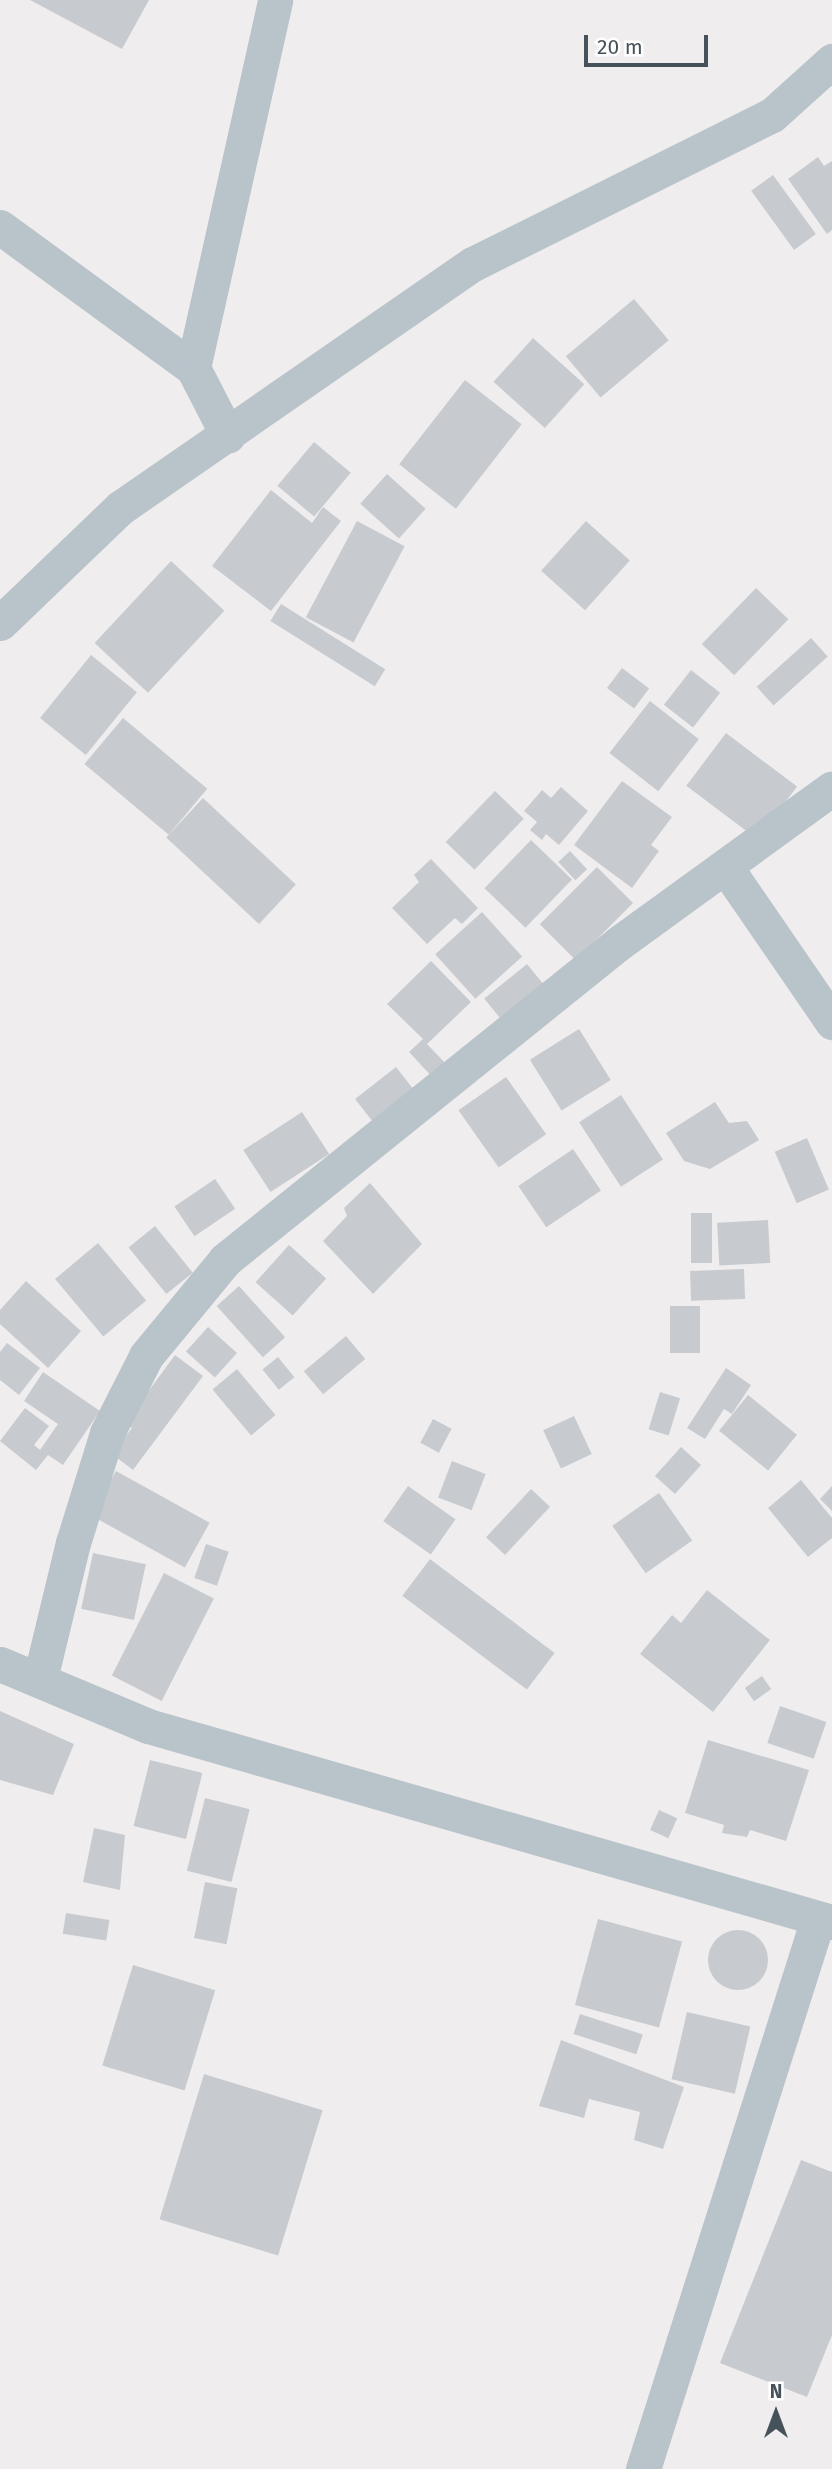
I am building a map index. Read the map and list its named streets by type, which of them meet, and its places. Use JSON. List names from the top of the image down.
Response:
{
  "scale_bar": "20 m",
  "north": "top"
}
